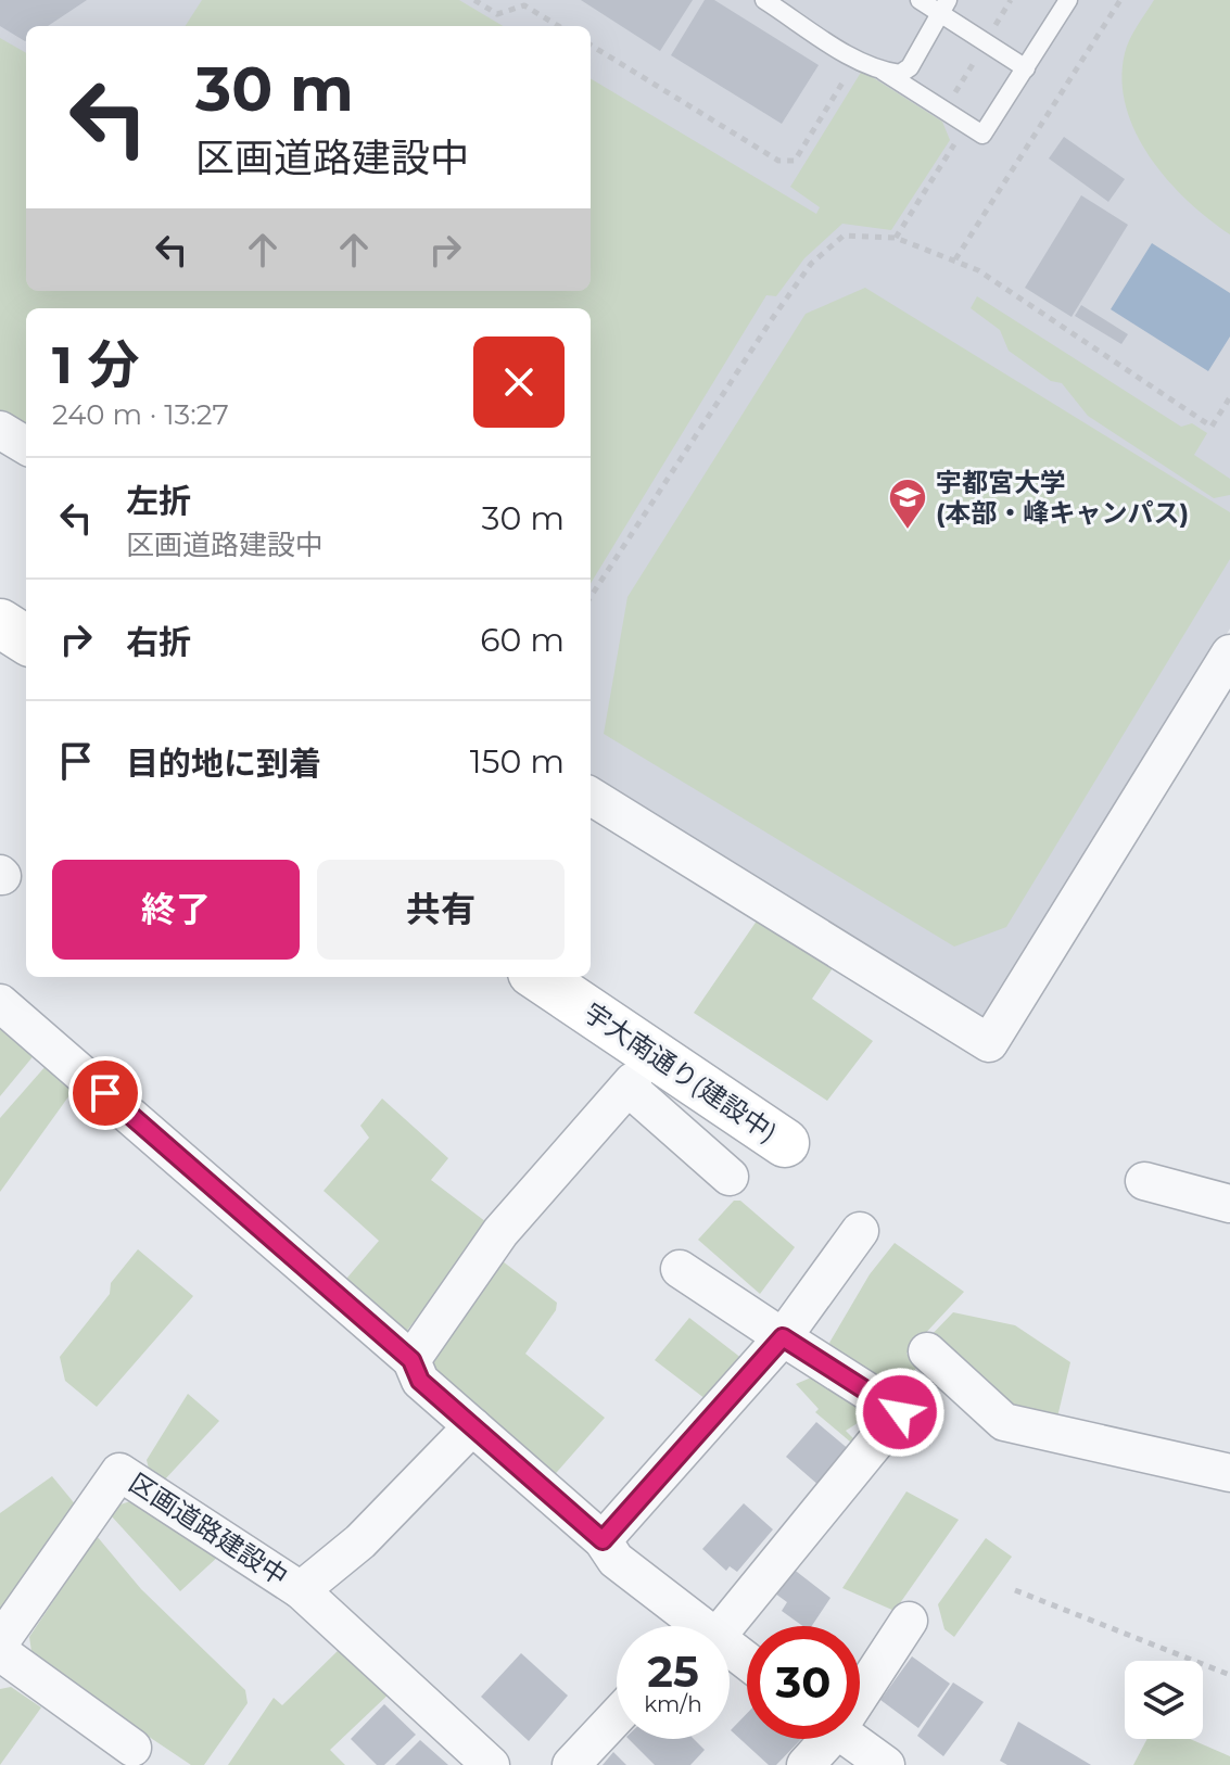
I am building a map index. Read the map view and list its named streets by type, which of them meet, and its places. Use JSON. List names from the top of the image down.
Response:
{
  "streets": {
    "street": ["宇大南通り(建設中)", "区画道路建設中"]
  },
  "places": {
    "school or university": ["宇都宮大学 (本部・峰キャンパス)"]
  },
  "page": {
    "turn": ["30 m", "区画道路建設中"],
    "heading": ["1 分", "240 m · 13:27"],
    "list": [
      {
        "name": "左折",
        "note": "区画道路建設中",
        "value": "30 m"
      },
      {
        "name": "右折",
        "value": "60 m"
      },
      {
        "name": "目的地に到着",
        "value": "150 m"
      }
    ],
    "buttons": ["終了", "共有"],
    "speed": "25 km/h",
    "limit": "30"
  }
}
